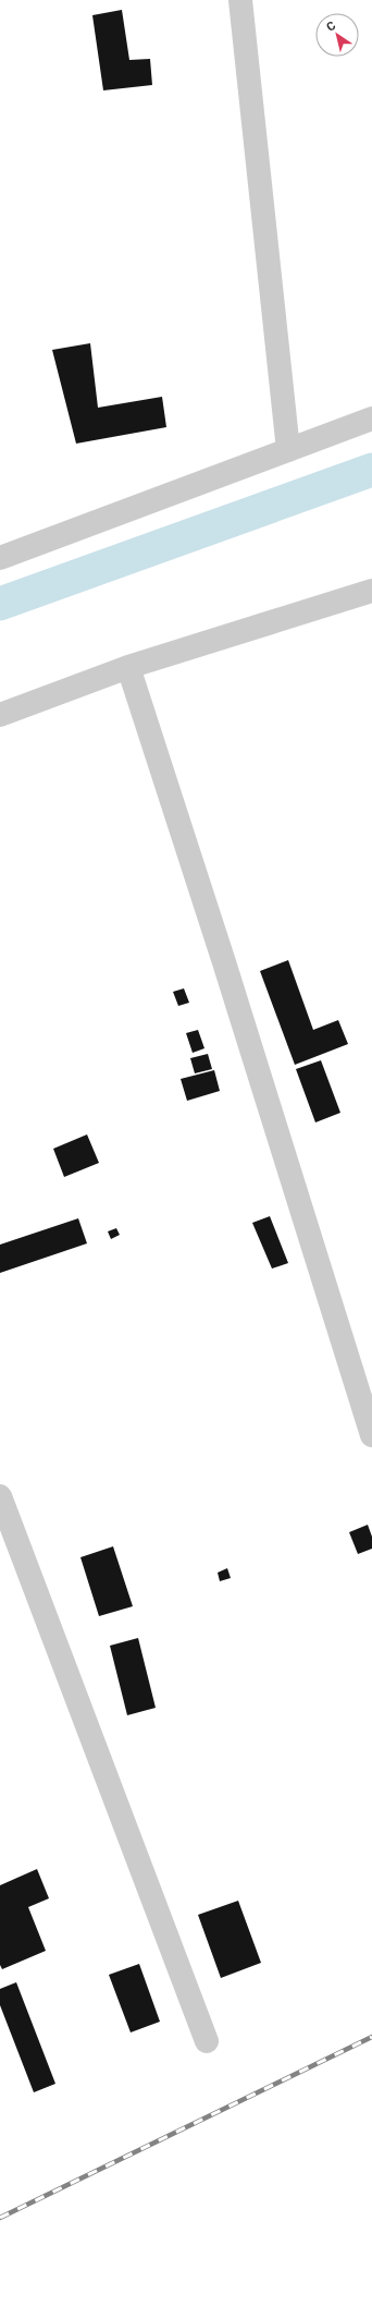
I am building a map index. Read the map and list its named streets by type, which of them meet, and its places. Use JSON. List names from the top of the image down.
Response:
{
  "north": "top left"
}
